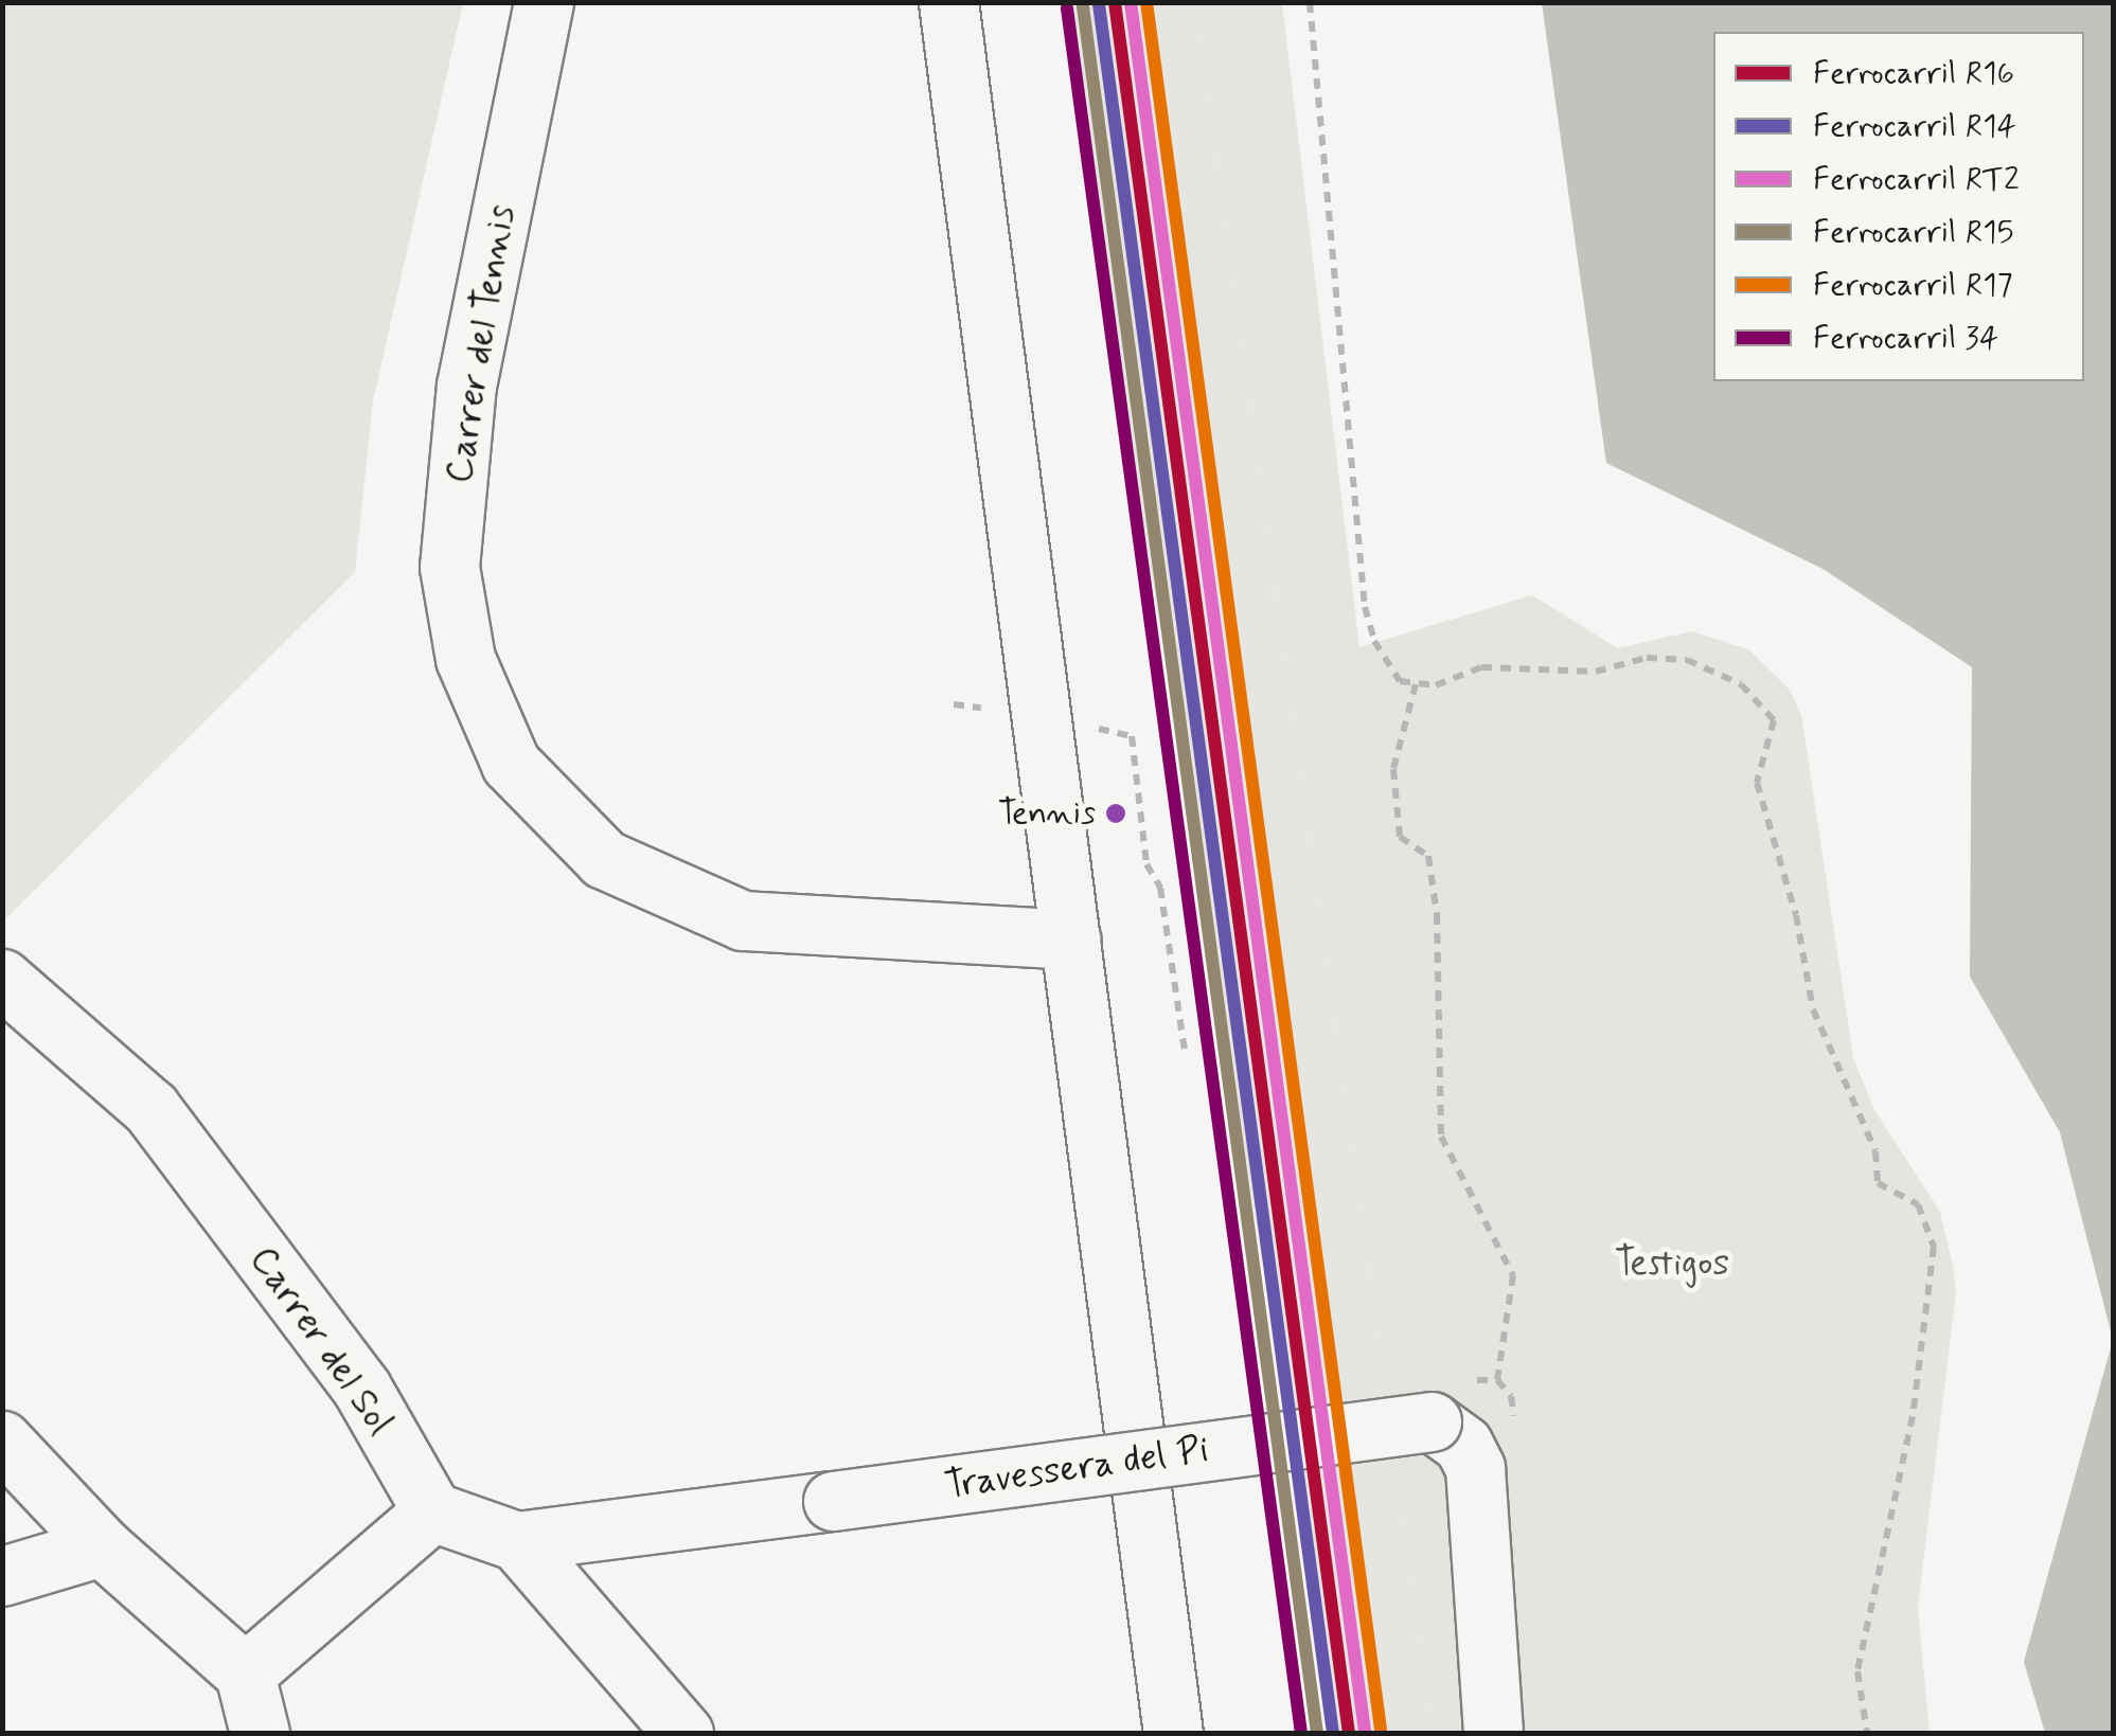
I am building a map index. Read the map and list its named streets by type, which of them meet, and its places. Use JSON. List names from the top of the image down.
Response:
{
  "streets": {
    "street": ["Carrer del Tennis", "Carrer del Sol", "Travessera del Pi"]
  },
  "parks": ["Testigos"],
  "places": ["Tennis"],
  "lines": [
    "rail line R16",
    "rail line RT2",
    "rail line R17",
    "rail line R14",
    "rail line R15",
    "rail line 34"
  ],
  "legend": [
    "Ferrocarril R16",
    "Ferrocarril R14",
    "Ferrocarril RT2",
    "Ferrocarril R15",
    "Ferrocarril R17",
    "Ferrocarril 34"
  ]
}
